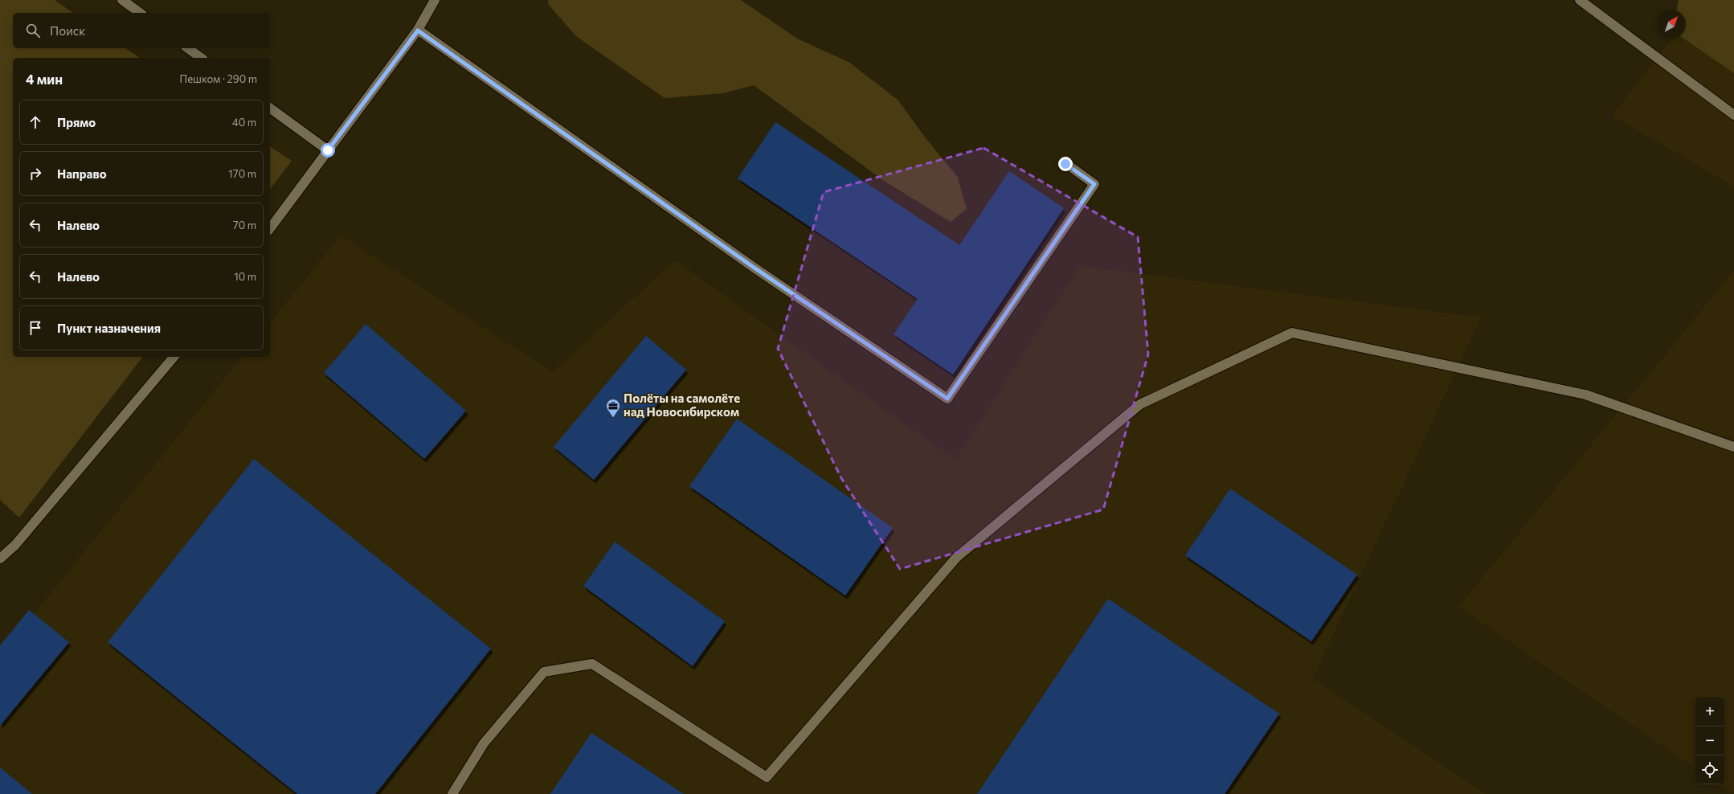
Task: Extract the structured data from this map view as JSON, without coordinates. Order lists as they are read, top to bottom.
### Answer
{
  "places": {
    "office": ["Полёты на самолёте над Новосибирском"]
  },
  "north": "top right",
  "page": {
    "search": "Поиск",
    "heading": ["4 мин", "Пешком · 290 m"],
    "list": [
      ["Прямо", "40 m"],
      ["Направо", "170 m"],
      ["Налево", "70 m"],
      ["Налево", "10 m"],
      "Пункт назначения"
    ],
    "map_buttons": ["+", "−"]
  }
}
